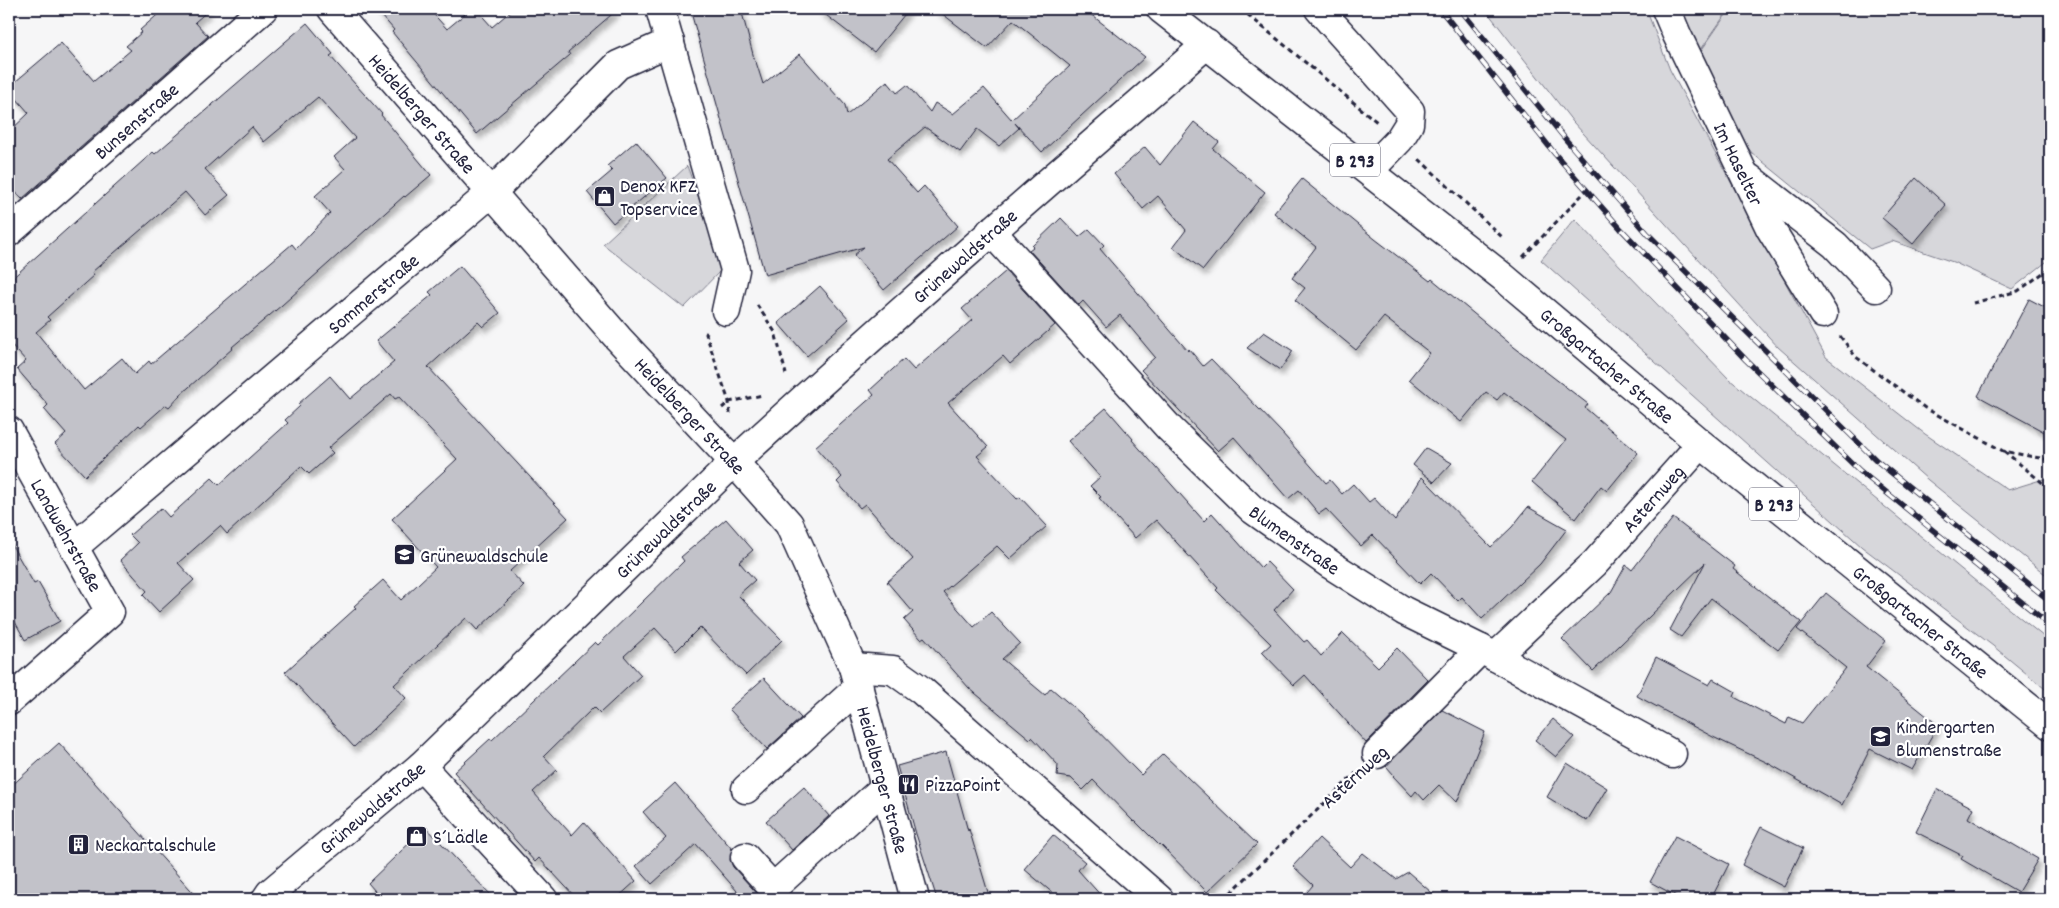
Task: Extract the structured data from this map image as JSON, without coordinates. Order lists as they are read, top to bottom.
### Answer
{
  "streets": {
    "street": [
      "Heidelberger Straße",
      "Bunsenstraße",
      "B 293",
      "Im Haselter",
      "Grünewaldstraße",
      "Sommerstraße",
      "Großgartacher Straße",
      "Asternweg",
      "Landwehrstraße",
      "Blumenstraße"
    ]
  },
  "crossings": [
    ["Heidelberger Straße", "Grünewaldstraße"],
    ["Heidelberger Straße", "Sommerstraße"],
    ["Grünewaldstraße", "Großgartacher Straße"],
    ["Grünewaldstraße", "Blumenstraße"],
    ["Sommerstraße", "Landwehrstraße"],
    ["Großgartacher Straße", "Asternweg"],
    ["Asternweg", "Blumenstraße"]
  ],
  "places": {
    "shop": ["Denox KFZ Topservice", "S´Lädle"],
    "school or university": ["Grünewaldschule", "Kindergarten Blumenstraße"],
    "restaurant": ["PizzaPoint"],
    "building": ["Neckartalschule"]
  }
}
